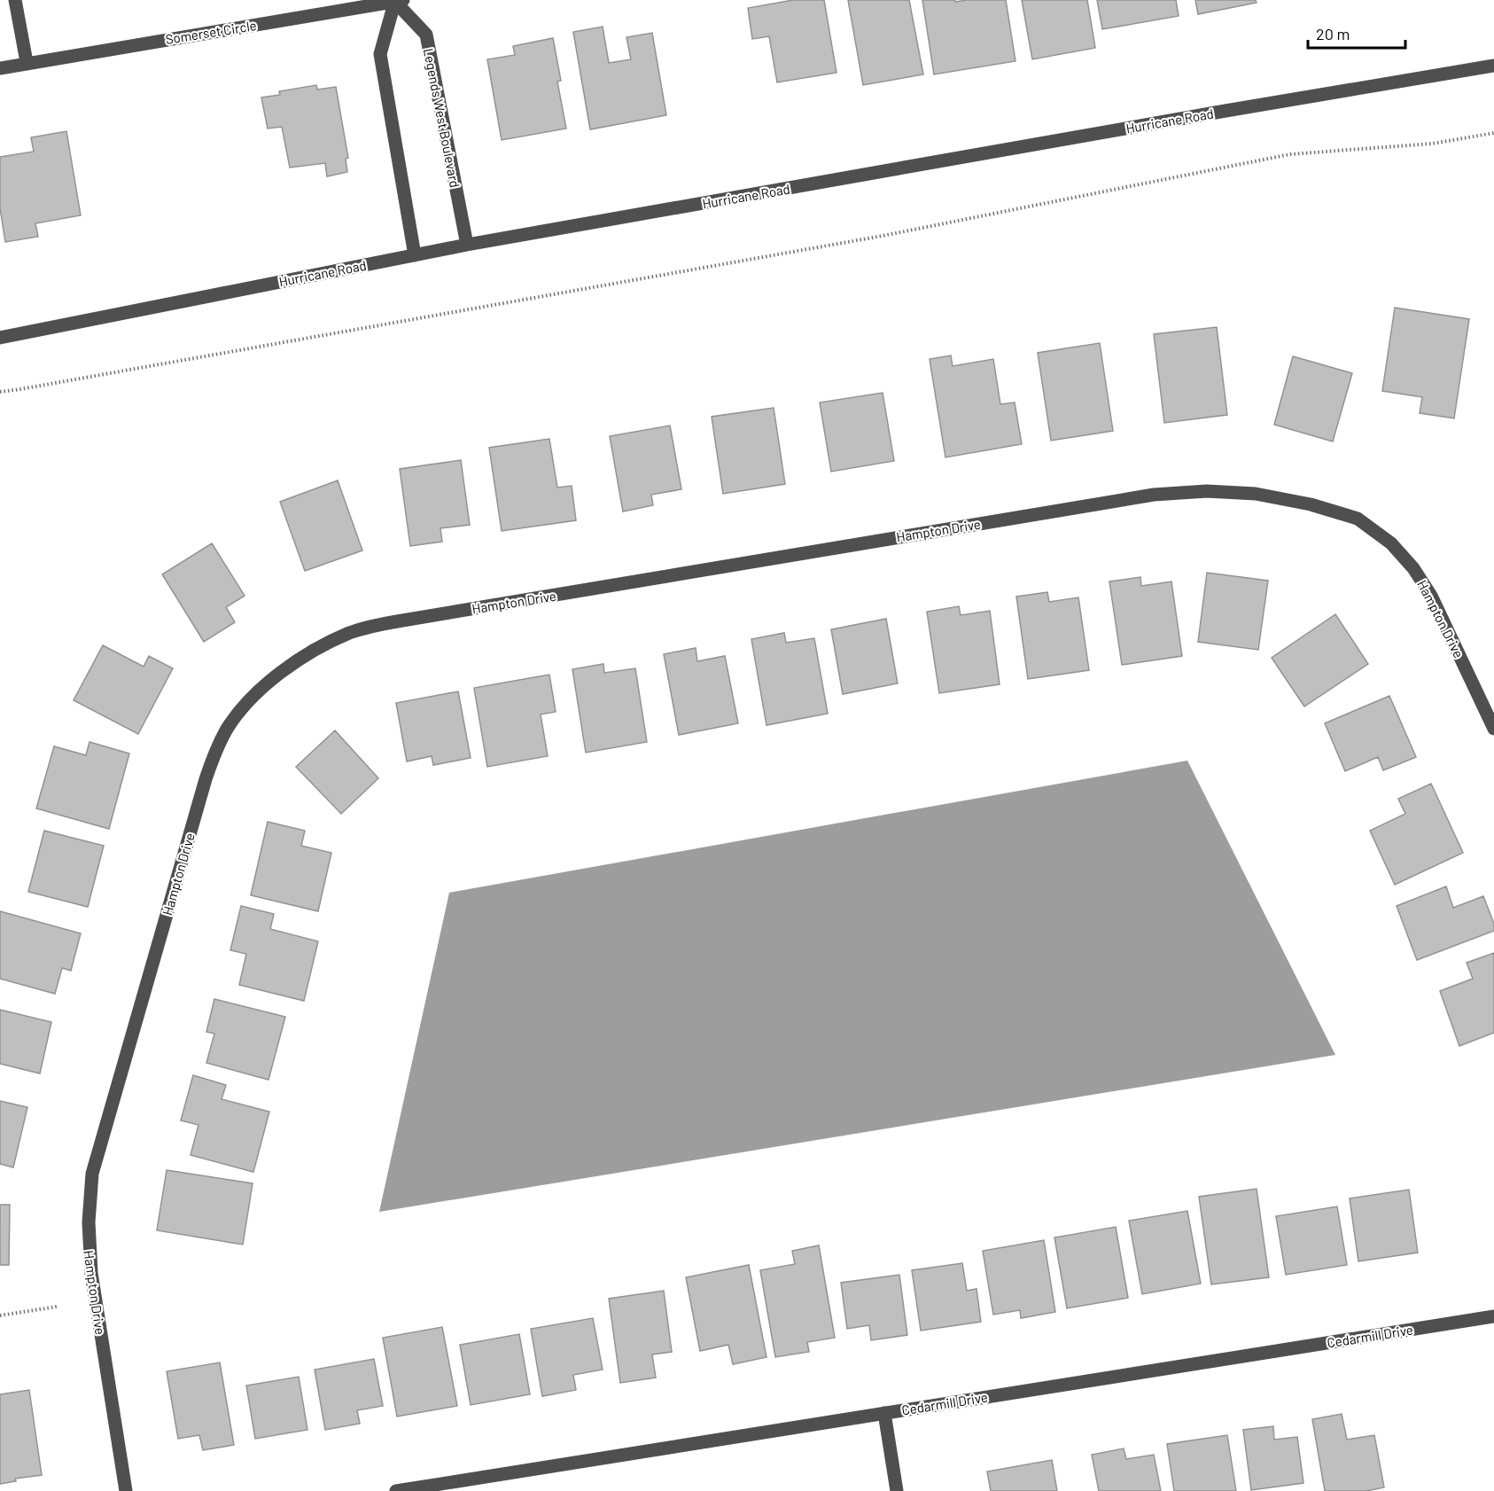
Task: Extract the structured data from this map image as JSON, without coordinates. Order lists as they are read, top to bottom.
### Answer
{
  "streets": {
    "street": [
      "Somerset Circle",
      "Legends West Boulevard",
      "Hurricane Road",
      "Hampton Drive",
      "Cedarmill Drive"
    ]
  },
  "crossings": [
    ["Somerset Circle", "Legends West Boulevard"],
    ["Legends West Boulevard", "Hurricane Road"]
  ],
  "scale_bar": "20 m"
}
